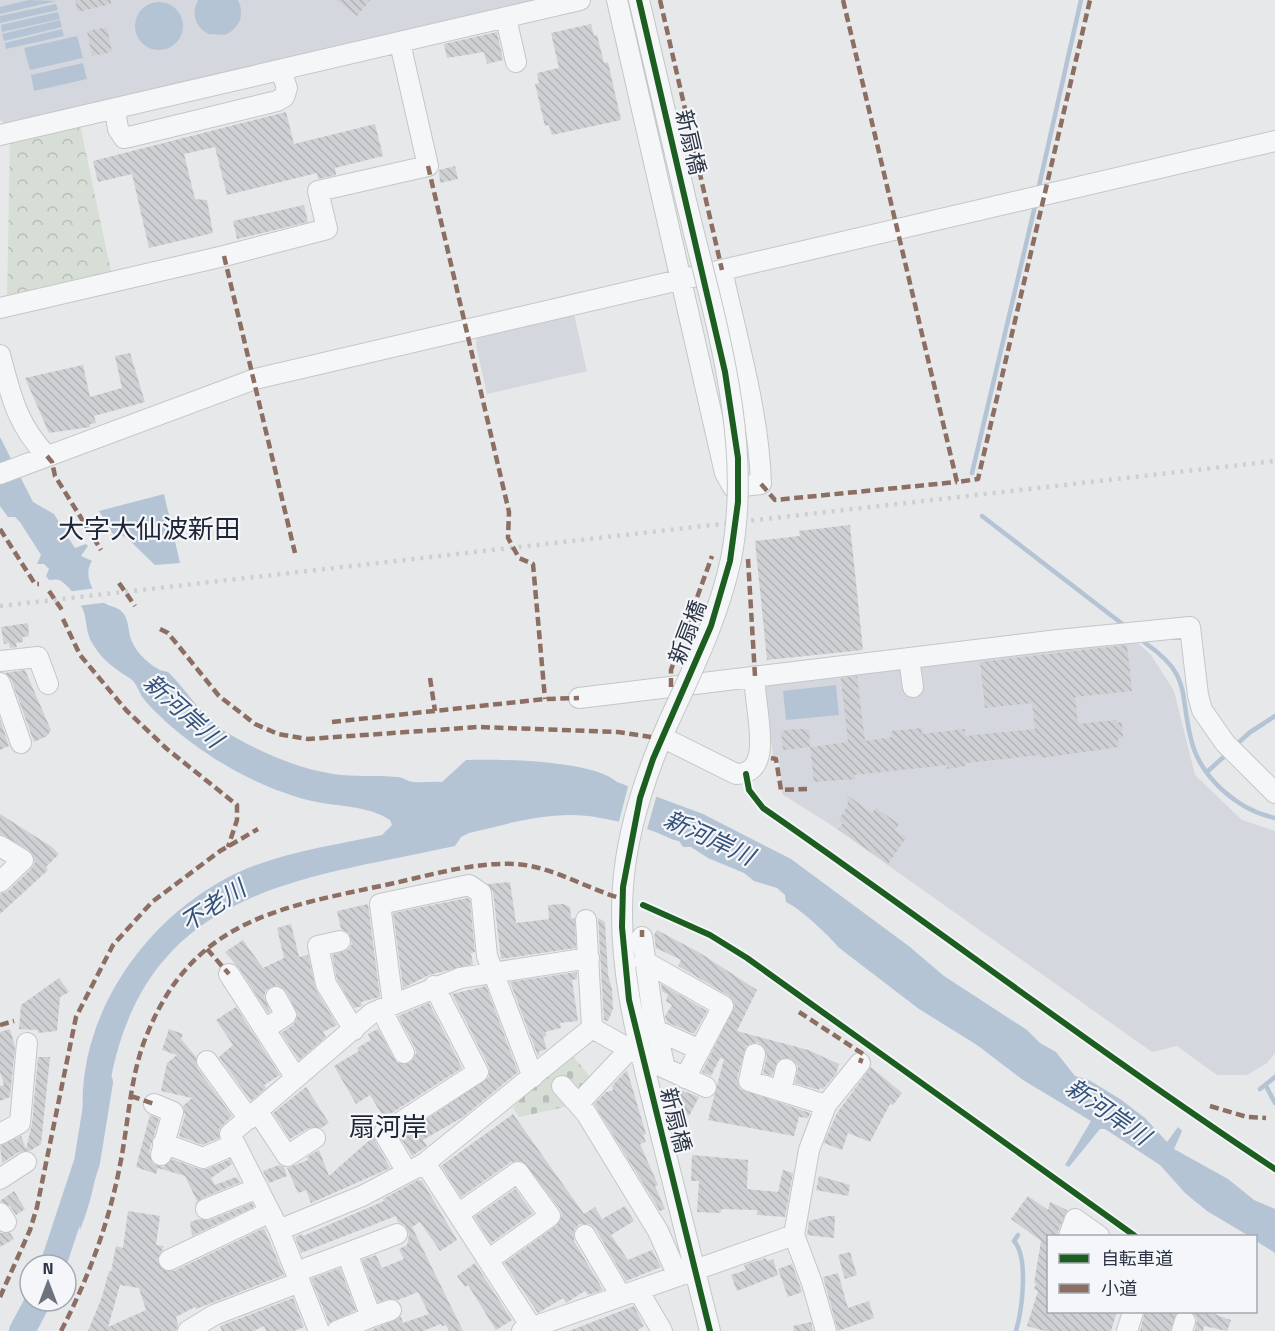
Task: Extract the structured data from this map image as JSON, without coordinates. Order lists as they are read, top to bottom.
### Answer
{
  "streets": {
    "street": ["新扇橋"]
  },
  "districts": ["大字大仙波新田", "扇河岸"],
  "water": ["新河岸川", "不老川"],
  "legend": ["自転車道", "小道"],
  "north": "top"
}
